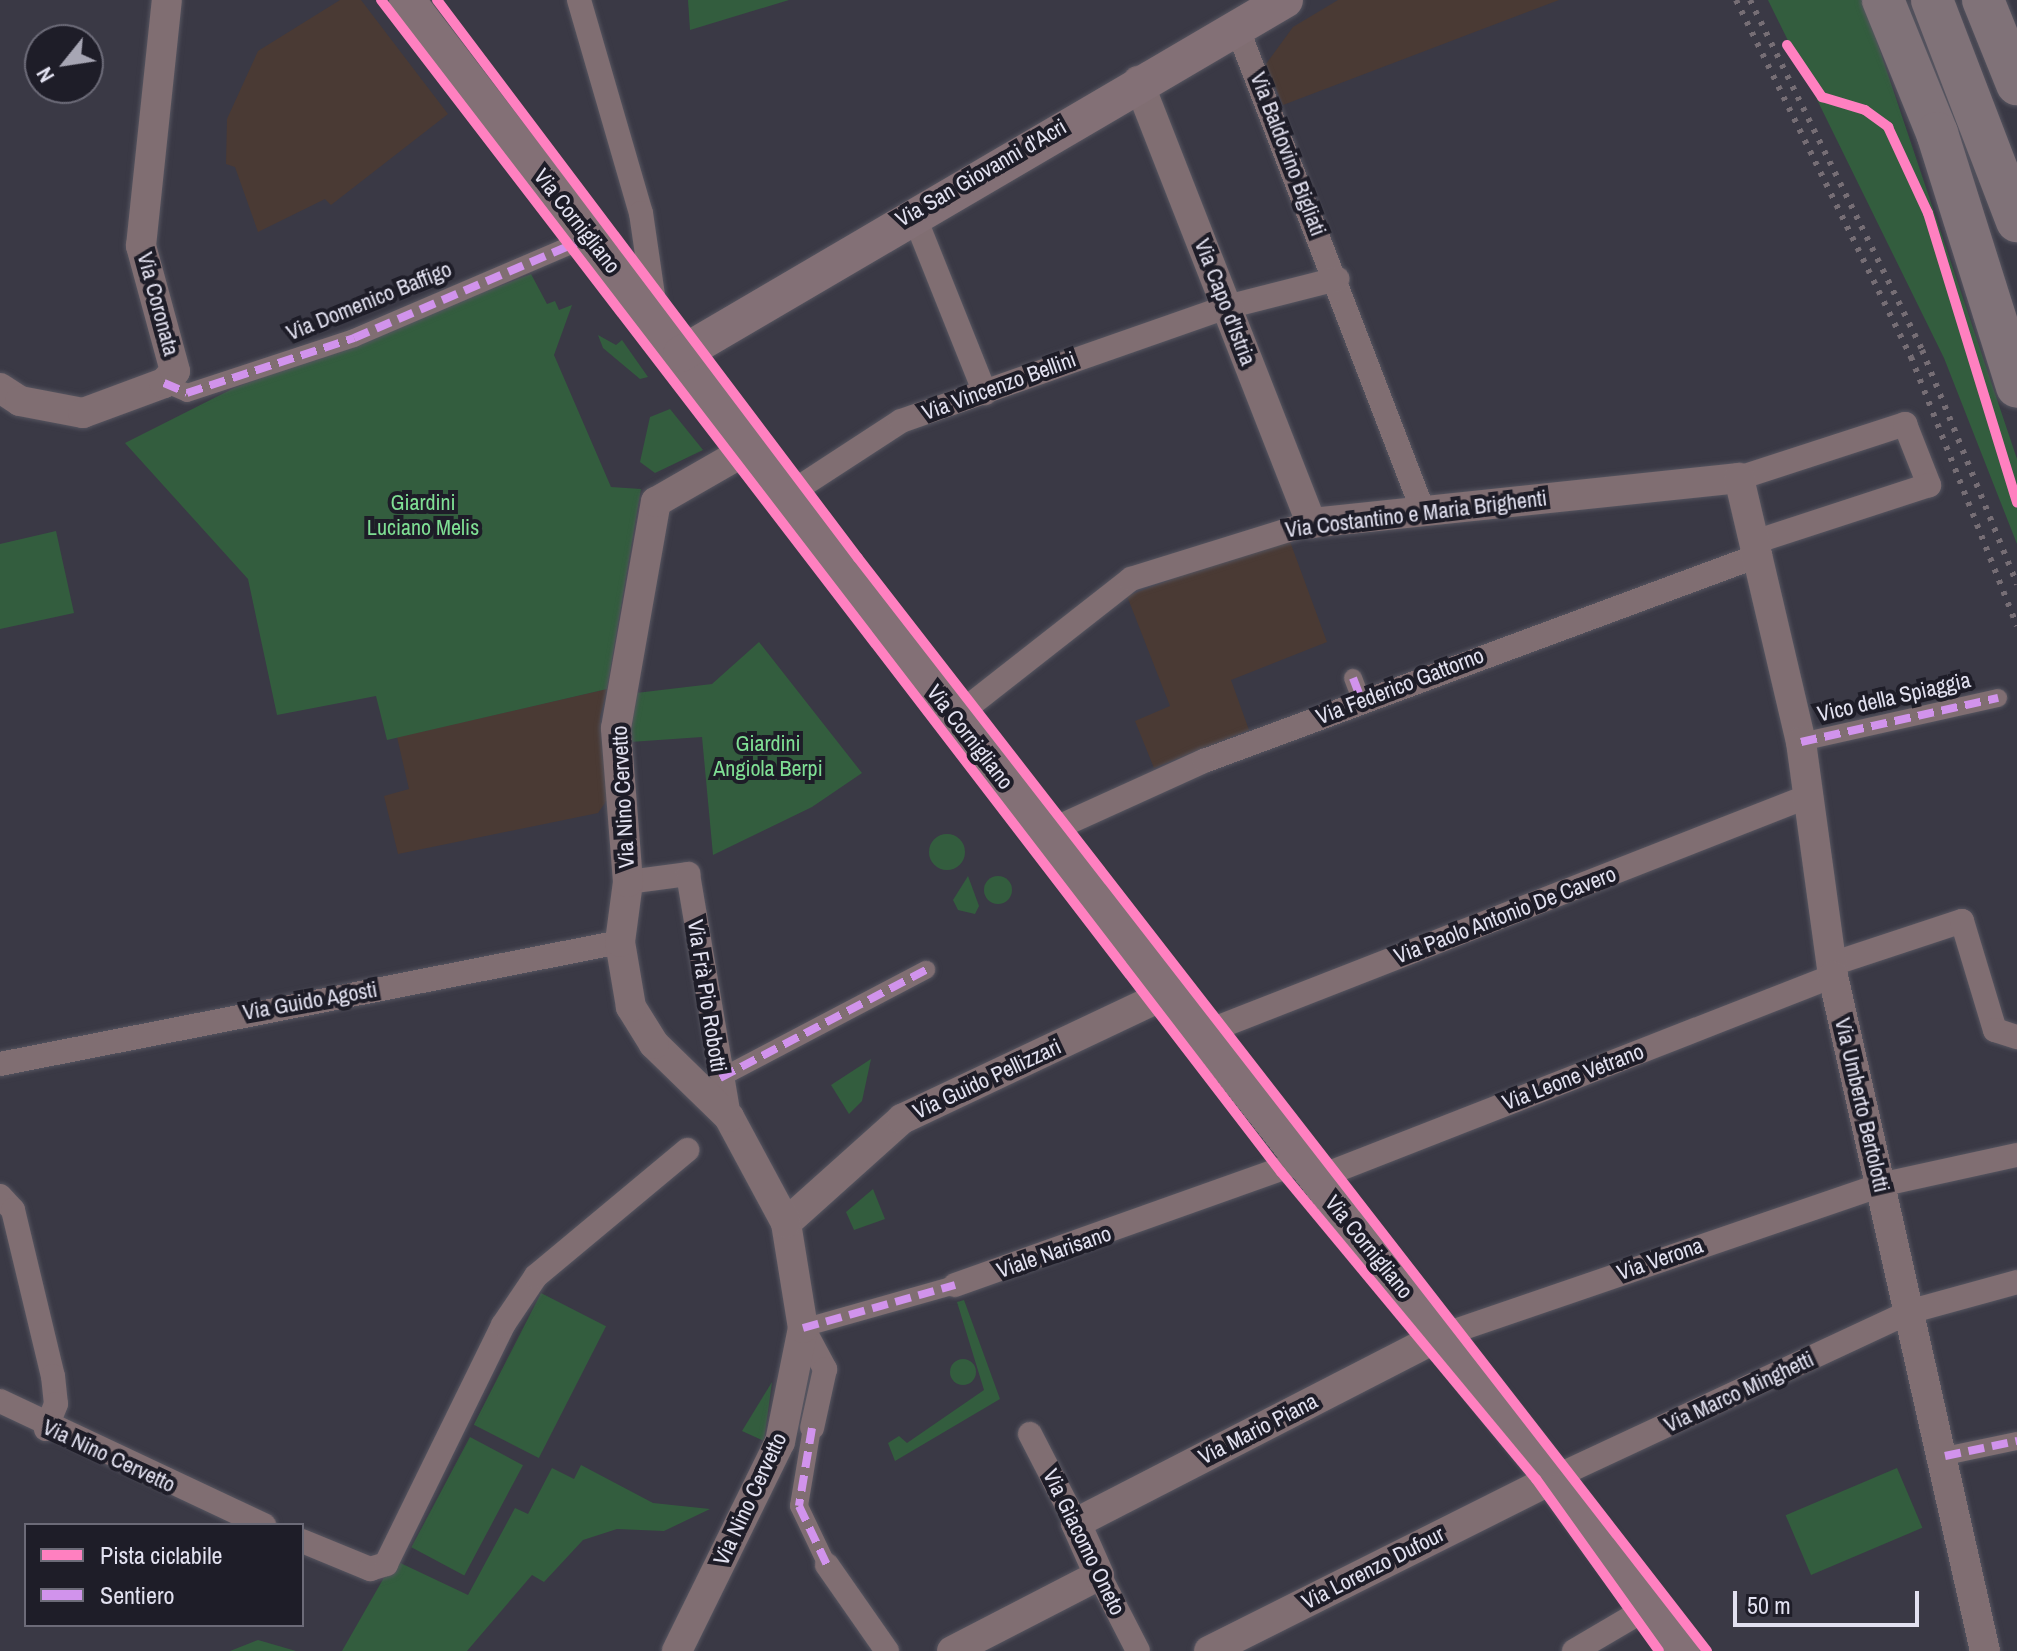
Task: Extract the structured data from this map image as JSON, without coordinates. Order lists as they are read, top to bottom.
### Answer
{
  "streets": {
    "main road": ["Via San Giovanni d'Acri", "Via Cornigliano"],
    "street": [
      "Via Baldovino Bigliati",
      "Via Domenico Baffigo",
      "Via Capo d'Istria",
      "Via Coronata",
      "Via Vincenzo Bellini",
      "Via Costantino e Maria Brighenti",
      "Via Federico Gattorno",
      "Vico della Spiaggia",
      "Via Nino Cervetto",
      "Via Paolo Antonio De Cavero",
      "Via Frà Pio Robotti",
      "Via Guido Agosti",
      "Via Leone Vetrano",
      "Via Guido Pellizzari",
      "Via Umberto Bertolotti",
      "Viale Narisano",
      "Via Verona",
      "Via Marco Minghetti",
      "Via Mario Piana",
      "Via Giacomo Oneto",
      "Via Lorenzo Dufour"
    ]
  },
  "crossings": [
    ["Via Baldovino Bigliati", "Via San Giovanni d'Acri"],
    ["Via Baldovino Bigliati", "Via Costantino e Maria Brighenti"],
    ["Via San Giovanni d'Acri", "Via Cornigliano"],
    ["Via San Giovanni d'Acri", "Via Capo d'Istria"],
    ["Via Cornigliano", "Via Domenico Baffigo"],
    ["Via Cornigliano", "Via Vincenzo Bellini"],
    ["Via Cornigliano", "Via Costantino e Maria Brighenti"],
    ["Via Cornigliano", "Via Federico Gattorno"],
    ["Via Cornigliano", "Via Nino Cervetto"],
    ["Via Cornigliano", "Via Paolo Antonio De Cavero"],
    ["Via Cornigliano", "Via Leone Vetrano"],
    ["Via Cornigliano", "Via Guido Pellizzari"],
    ["Via Cornigliano", "Viale Narisano"],
    ["Via Cornigliano", "Via Verona"],
    ["Via Cornigliano", "Via Marco Minghetti"],
    ["Via Cornigliano", "Via Mario Piana"],
    ["Via Cornigliano", "Via Lorenzo Dufour"],
    ["Via Domenico Baffigo", "Via Coronata"],
    ["Via Capo d'Istria", "Via Vincenzo Bellini"],
    ["Via Capo d'Istria", "Via Costantino e Maria Brighenti"],
    ["Via Costantino e Maria Brighenti", "Via Federico Gattorno"],
    ["Via Costantino e Maria Brighenti", "Via Umberto Bertolotti"],
    ["Via Federico Gattorno", "Via Umberto Bertolotti"],
    ["Vico della Spiaggia", "Via Umberto Bertolotti"],
    ["Via Nino Cervetto", "Via Frà Pio Robotti"],
    ["Via Nino Cervetto", "Via Guido Agosti"],
    ["Via Nino Cervetto", "Via Guido Pellizzari"],
    ["Via Nino Cervetto", "Viale Narisano"],
    ["Via Paolo Antonio De Cavero", "Via Umberto Bertolotti"],
    ["Via Leone Vetrano", "Via Umberto Bertolotti"],
    ["Via Leone Vetrano", "Viale Narisano"],
    ["Via Umberto Bertolotti", "Via Verona"],
    ["Via Umberto Bertolotti", "Via Marco Minghetti"],
    ["Via Verona", "Via Mario Piana"],
    ["Via Marco Minghetti", "Via Lorenzo Dufour"],
    ["Via Mario Piana", "Via Giacomo Oneto"]
  ],
  "parks": ["Giardini Luciano Melis", "Giardini Angiola Berpi"],
  "legend": ["Pista ciclabile", "Sentiero"],
  "scale_bar": "50 m",
  "north": "bottom left"
}
